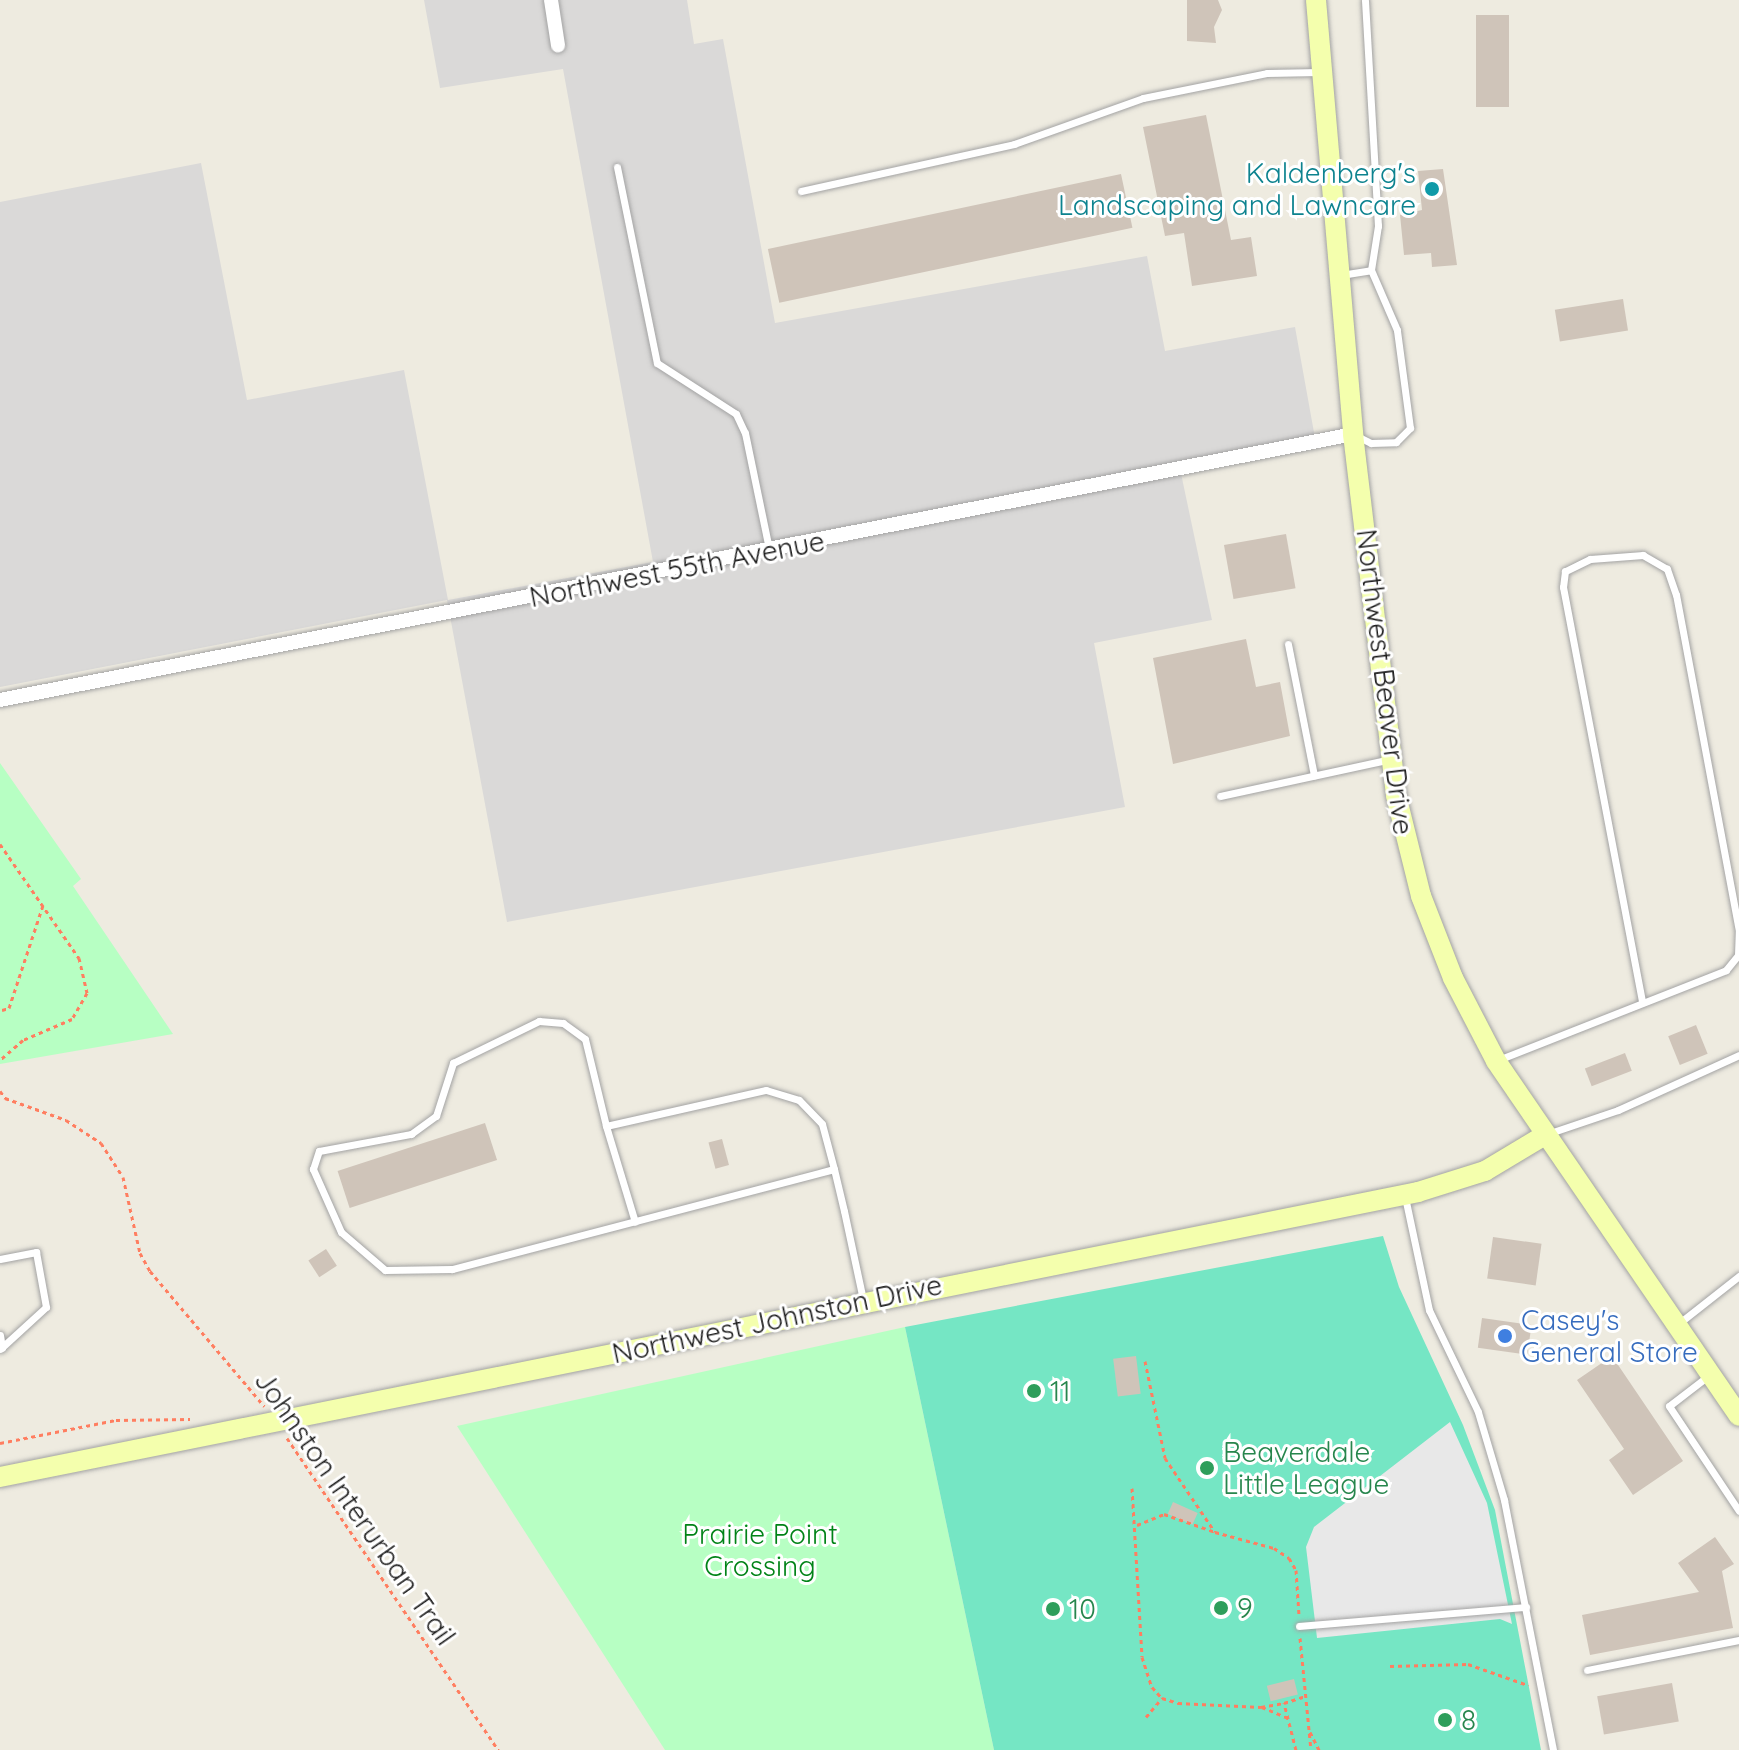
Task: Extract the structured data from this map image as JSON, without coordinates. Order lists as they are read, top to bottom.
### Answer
{
  "streets": {
    "street": ["Northwest 55th Avenue", "Northwest Beaver Drive", "Northwest Johnston Drive"],
    "path": ["Johnston Interurban Trail"]
  },
  "crossings": [
    ["Northwest 55th Avenue", "Northwest Beaver Drive"],
    ["Northwest Beaver Drive", "Northwest Johnston Drive"],
    ["Northwest Johnston Drive", "Johnston Interurban Trail"]
  ],
  "parks": ["Prairie Point Crossing"],
  "places": [
    "Kaldenberg's Landscaping and Lawncare",
    "Casey's General Store",
    "11",
    "Beaverdale Little League",
    "9",
    "10",
    "8"
  ]
}
